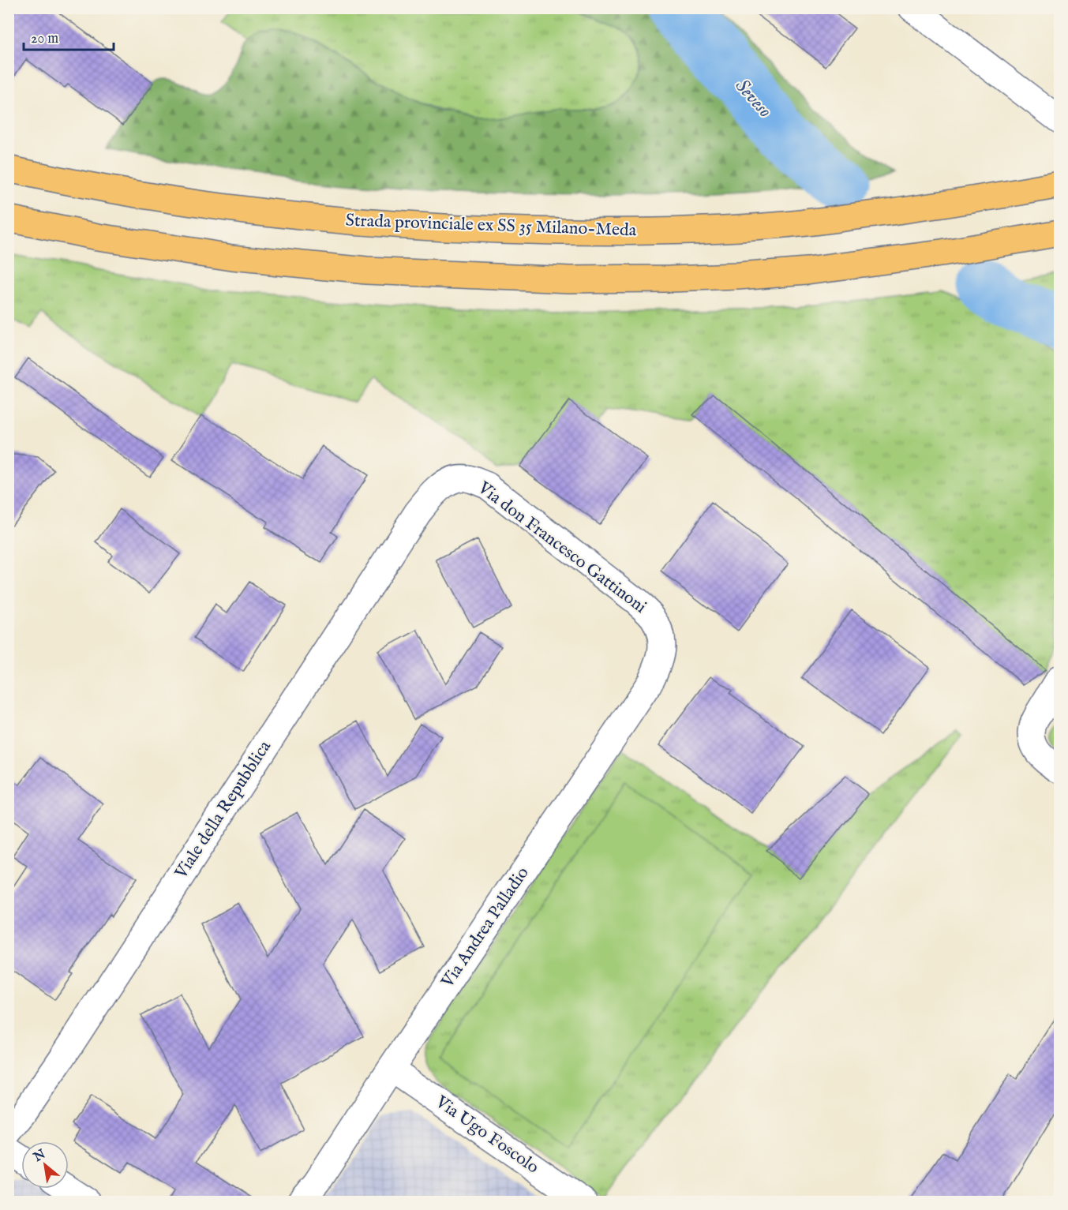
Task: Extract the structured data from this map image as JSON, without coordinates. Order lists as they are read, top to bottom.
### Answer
{
  "streets": {
    "highway": ["Strada provinciale ex SS 35 Milano-Meda"],
    "street": [
      "Via don Francesco Gattinoni",
      "Viale della Repubblica",
      "Via Andrea Palladio",
      "Via Ugo Foscolo"
    ]
  },
  "crossings": [
    ["Via don Francesco Gattinoni", "Viale della Repubblica"],
    ["Via don Francesco Gattinoni", "Via Andrea Palladio"],
    ["Via Andrea Palladio", "Via Ugo Foscolo"]
  ],
  "water": ["Seveso"],
  "scale_bar": "20 m",
  "north": "top left"
}
